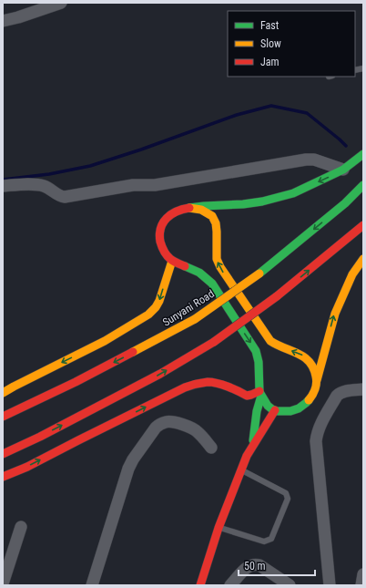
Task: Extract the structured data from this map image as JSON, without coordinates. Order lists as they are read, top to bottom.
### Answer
{
  "streets": {
    "main road": ["Sunyani Road"]
  },
  "legend": ["Fast", "Slow", "Jam"],
  "scale_bar": "50 m"
}
